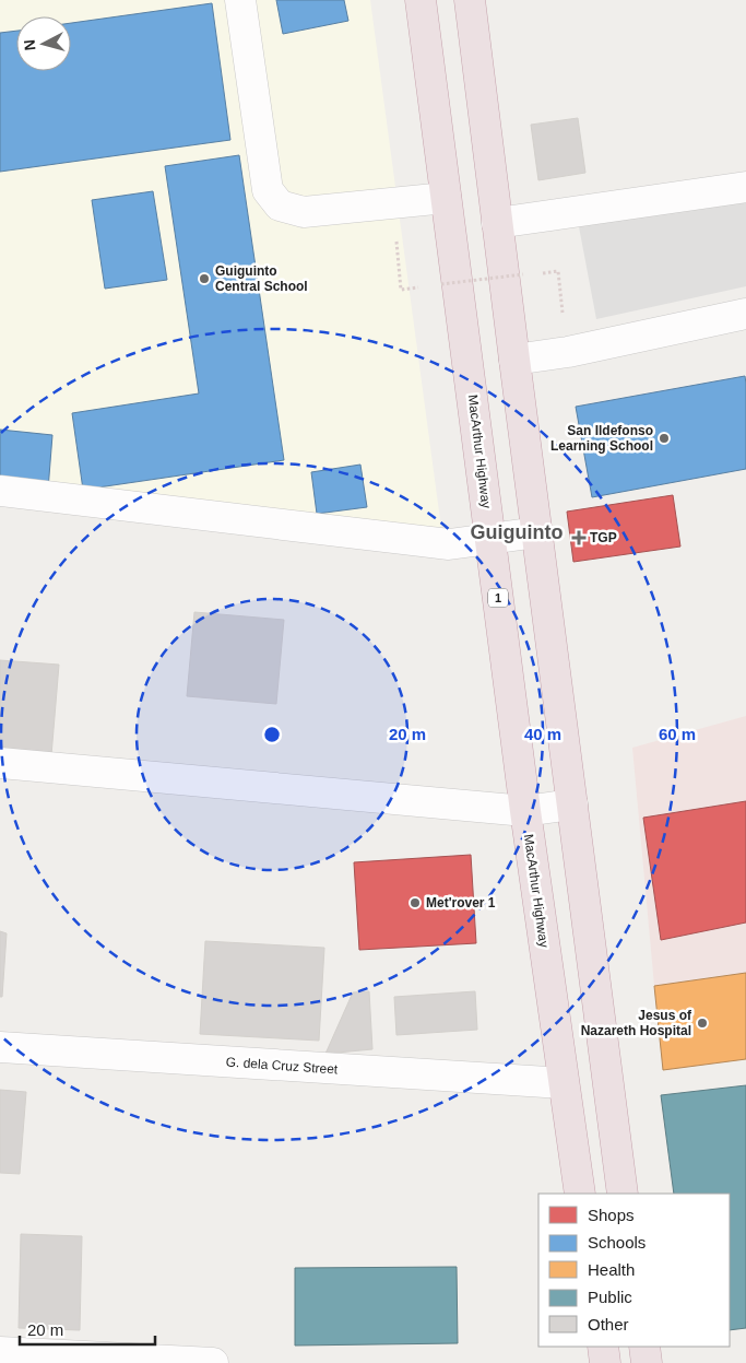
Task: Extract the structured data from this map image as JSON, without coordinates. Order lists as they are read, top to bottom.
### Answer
{
  "streets": {
    "highway": ["MacArthur Highway", "1"],
    "street": ["G. dela Cruz Street"]
  },
  "crossings": [
    ["MacArthur Highway", "G. dela Cruz Street"]
  ],
  "districts": ["Guiguinto"],
  "places": {
    "other": [
      "Guiguinto Central School",
      "San Ildefonso Learning School",
      "Met'rover 1",
      "Jesus of Nazareth Hospital"
    ],
    "health": ["TGP"]
  },
  "legend": [
    "Shops",
    "Schools",
    "Health",
    "Public",
    "Other"
  ],
  "scale_bar": "20 m",
  "north": "left",
  "rings": ["20 m", "40 m", "60 m"]
}
